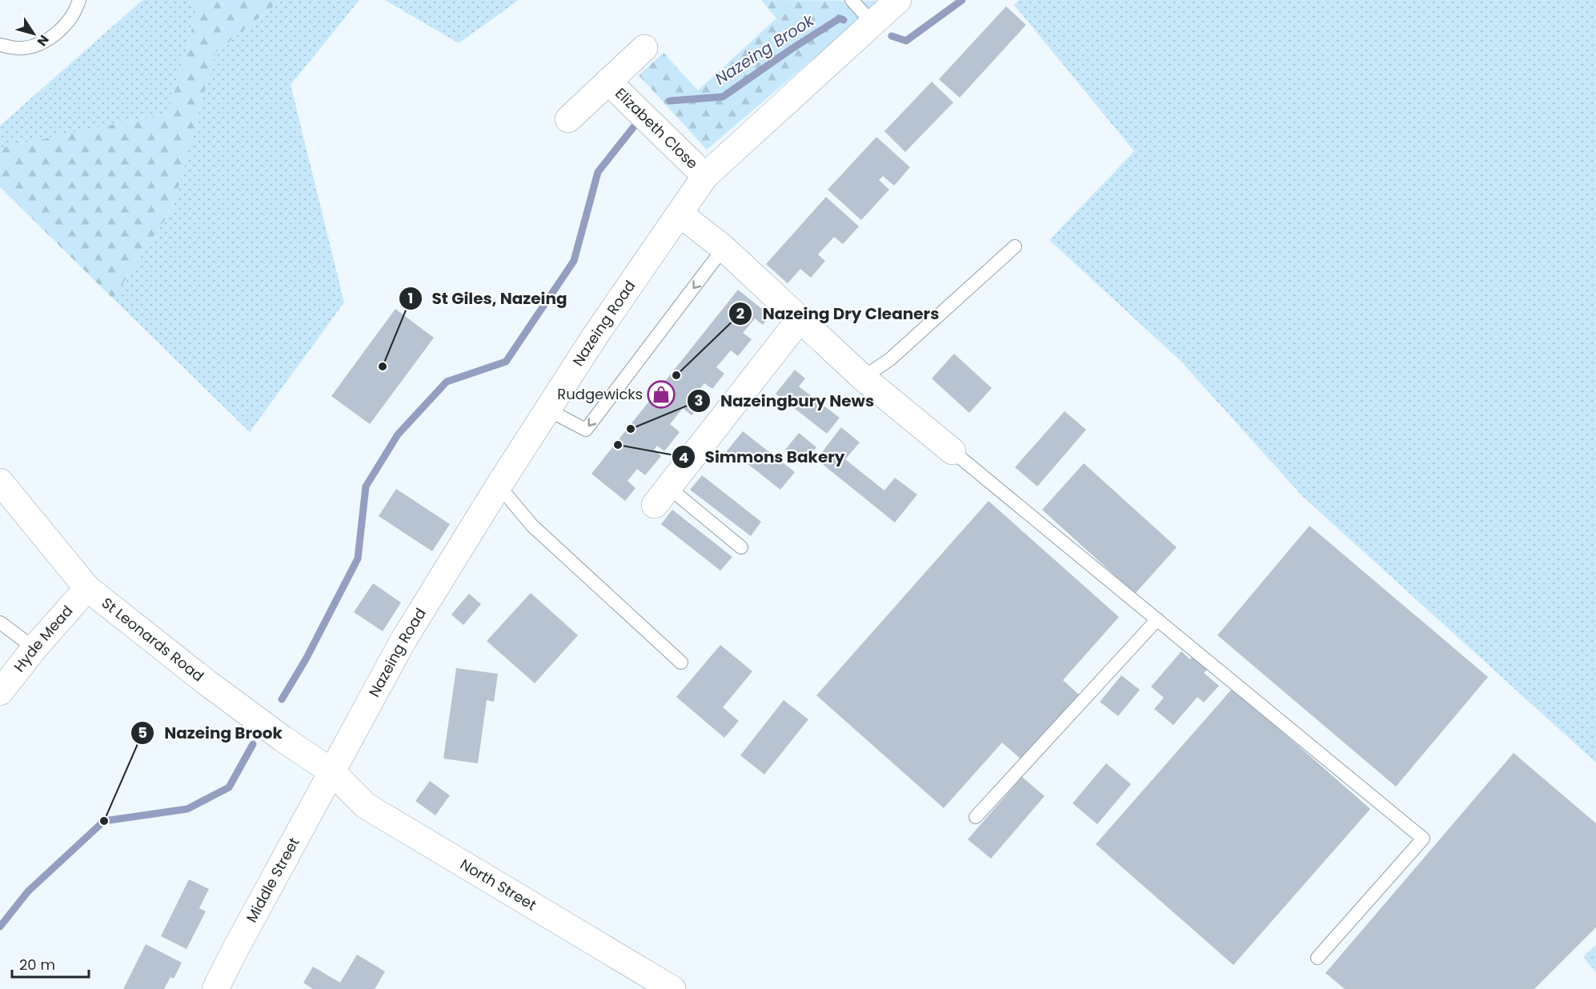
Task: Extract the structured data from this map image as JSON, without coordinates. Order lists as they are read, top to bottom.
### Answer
{
  "streets": {
    "street": [
      "Elizabeth Close",
      "Nazeing Road",
      "Hyde Mead",
      "St Leonards Road",
      "Middle Street",
      "North Street"
    ]
  },
  "crossings": [
    ["Elizabeth Close", "Nazeing Road"],
    ["Nazeing Road", "St Leonards Road"],
    ["Nazeing Road", "Middle Street"],
    ["Nazeing Road", "North Street"],
    ["Hyde Mead", "St Leonards Road"],
    ["St Leonards Road", "Middle Street"],
    ["St Leonards Road", "North Street"],
    ["Middle Street", "North Street"]
  ],
  "water": ["Nazeing Brook"],
  "places": {
    "other": [
      "St Giles, Nazeing",
      "Nazeing Dry Cleaners",
      "Nazeingbury News",
      "Simmons Bakery",
      "Nazeing Brook"
    ],
    "shop": ["Rudgewicks"]
  },
  "scale_bar": "20 m",
  "north": "bottom right"
}
